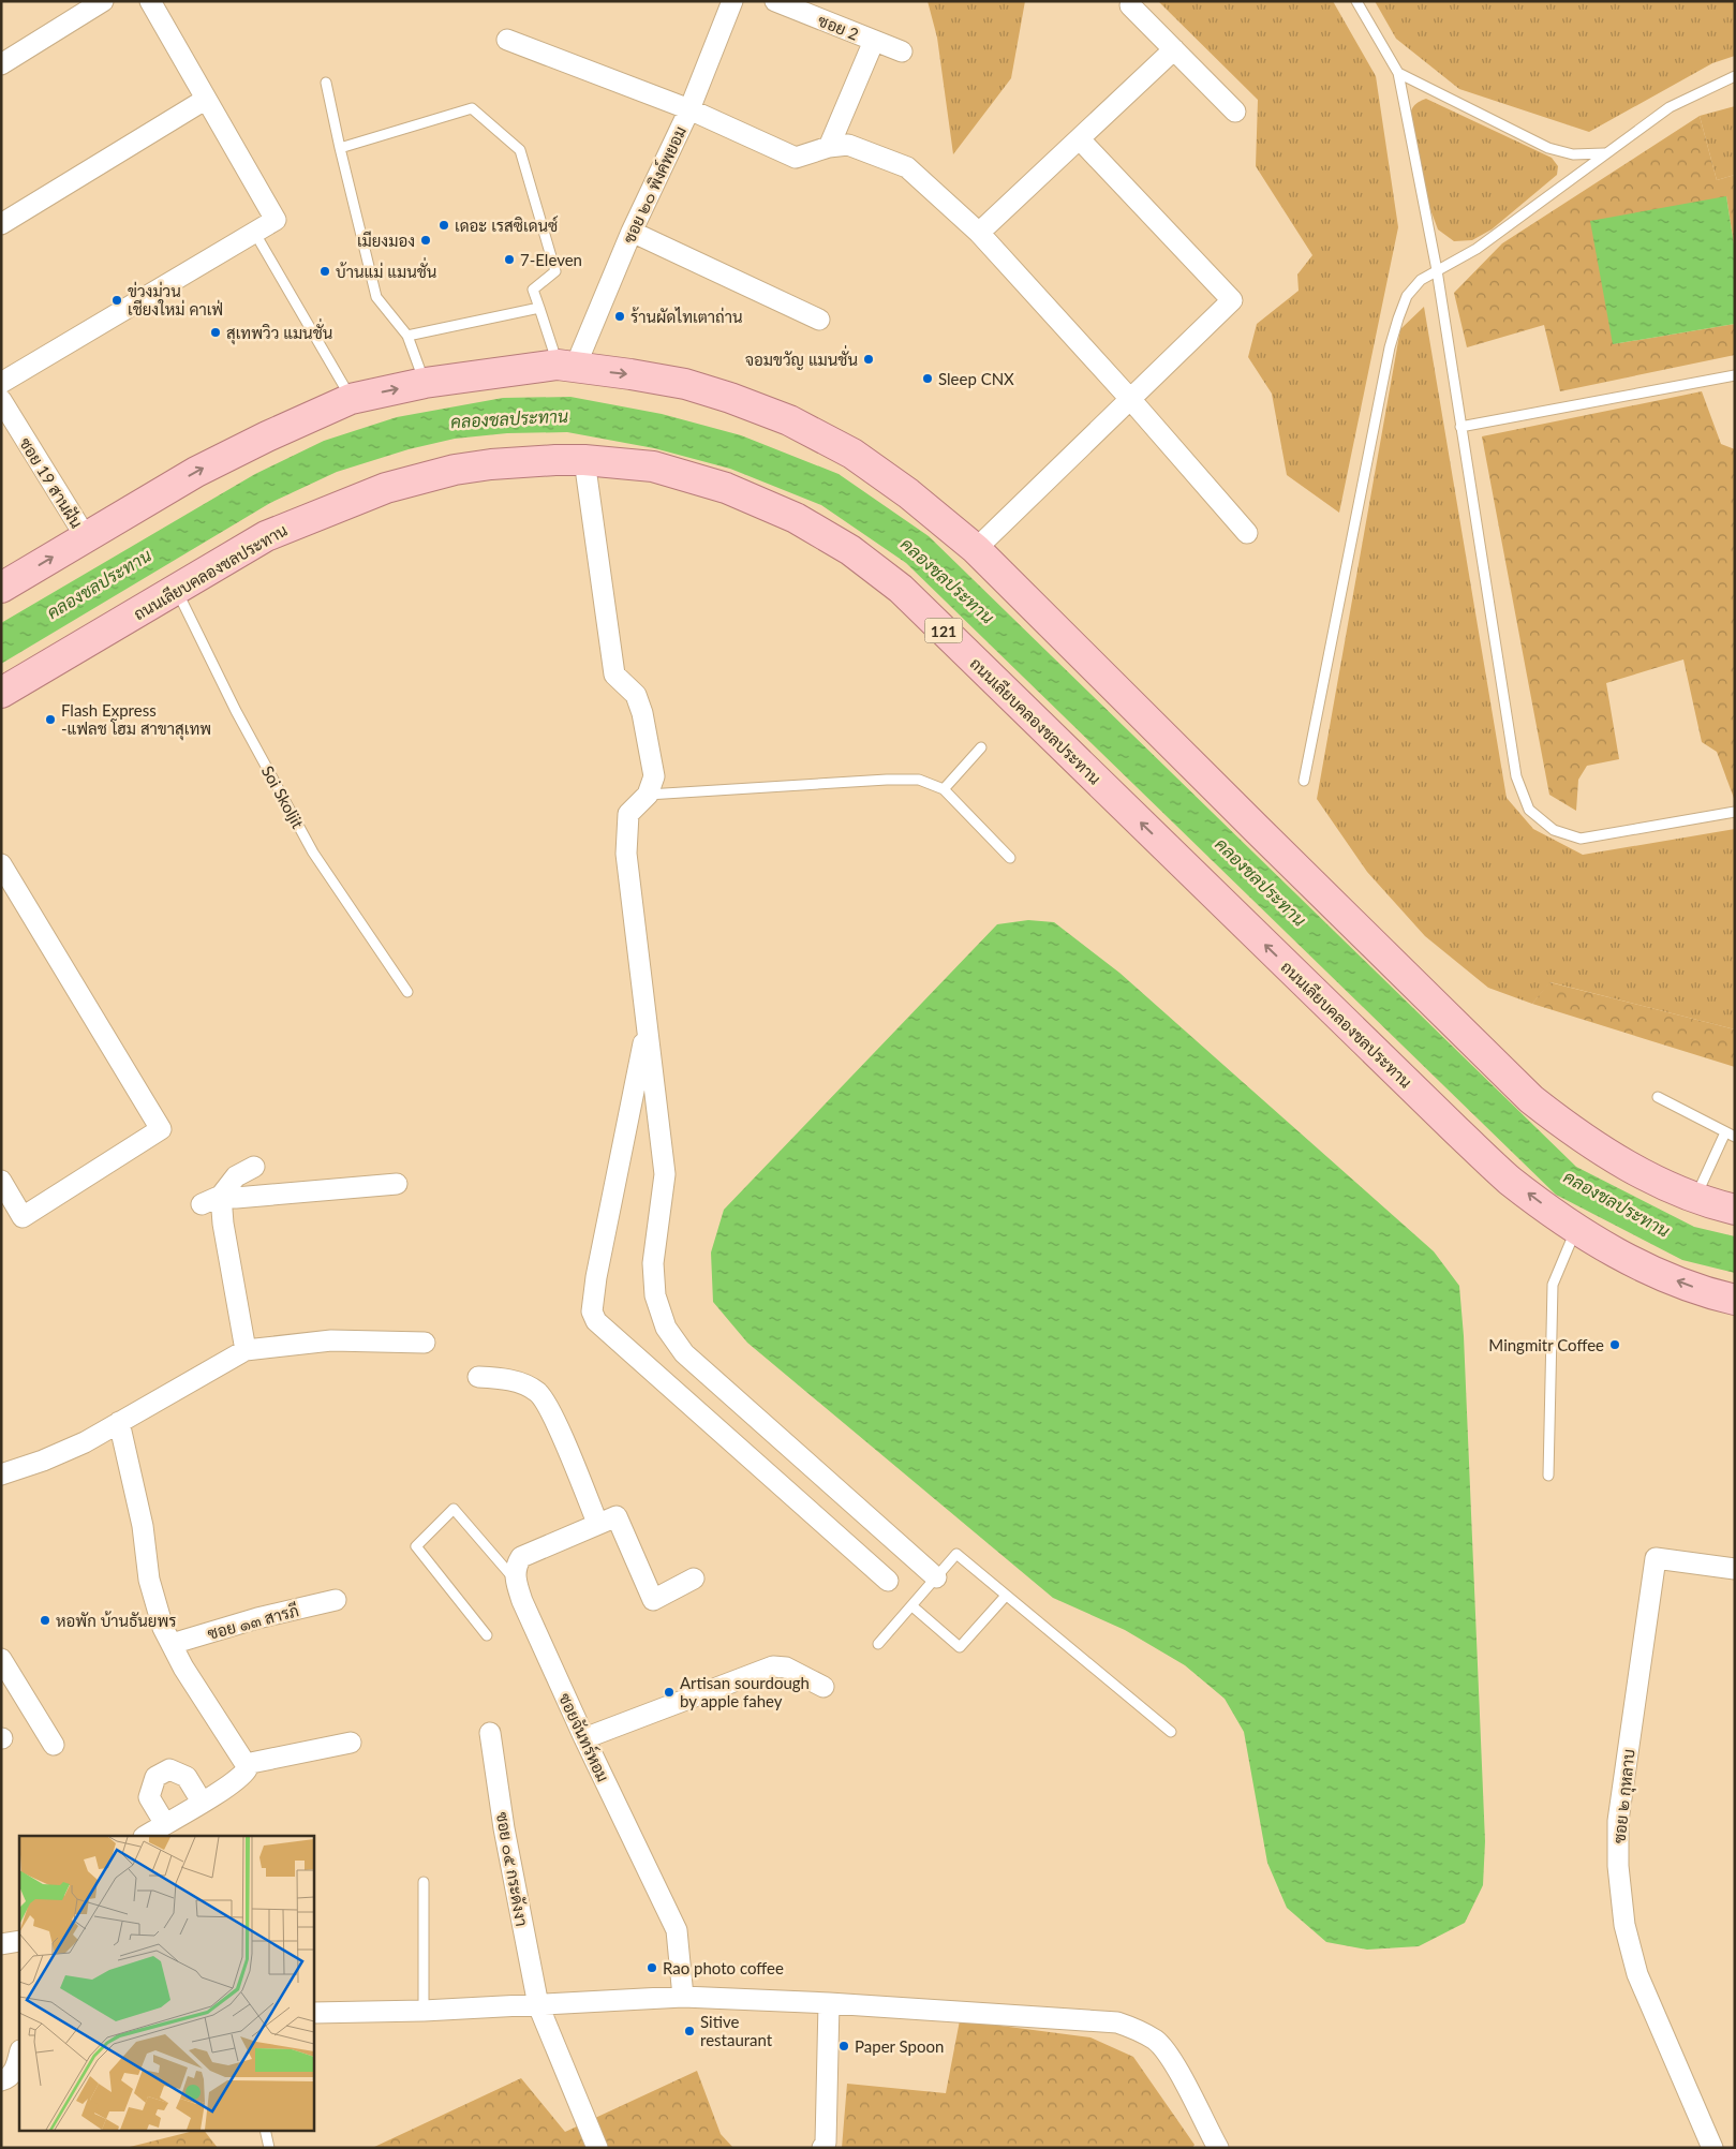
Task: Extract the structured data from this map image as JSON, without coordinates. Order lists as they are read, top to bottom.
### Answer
{
  "streets": {
    "main road": ["ถนนเลียบคลองชลประทาน", "121"],
    "street": [
      "ซอย 2",
      "ซอย ๒๐ พิงค์พยอม",
      "ซอย 19 สานฝัน",
      "ซอย ๑๓ สารภี",
      "ซอยจันทร์หอม",
      "ซอย ๒ กุหลาบ",
      "ซอย ๐๕ กระดังงา"
    ],
    "lane": ["Soi Skoljit"]
  },
  "crossings": [
    ["ถนนเลียบคลองชลประทาน", "Soi Skoljit"]
  ],
  "water": ["คลองชลประทาน"],
  "places": [
    "เดอะ เรสซิเดนซ์",
    "เมียงมอง",
    "7-Eleven",
    "บ้านแม่ แมนชั่น",
    "ข่วงม่วน เชียงใหม่ คาเฟ่",
    "ร้านผัดไทเตาถ่าน",
    "สุเทพวิว แมนชั่น",
    "จอมขวัญ แมนชั่น",
    "Sleep CNX",
    "Flash Express -แฟลช โฮม สาขาสุเทพ",
    "Mingmitr Coffee",
    "หอพัก บ้านธันยพร",
    "Artisan sourdough by apple fahey",
    "Rao photo coffee",
    "Sitive restaurant",
    "Paper Spoon"
  ]
}
